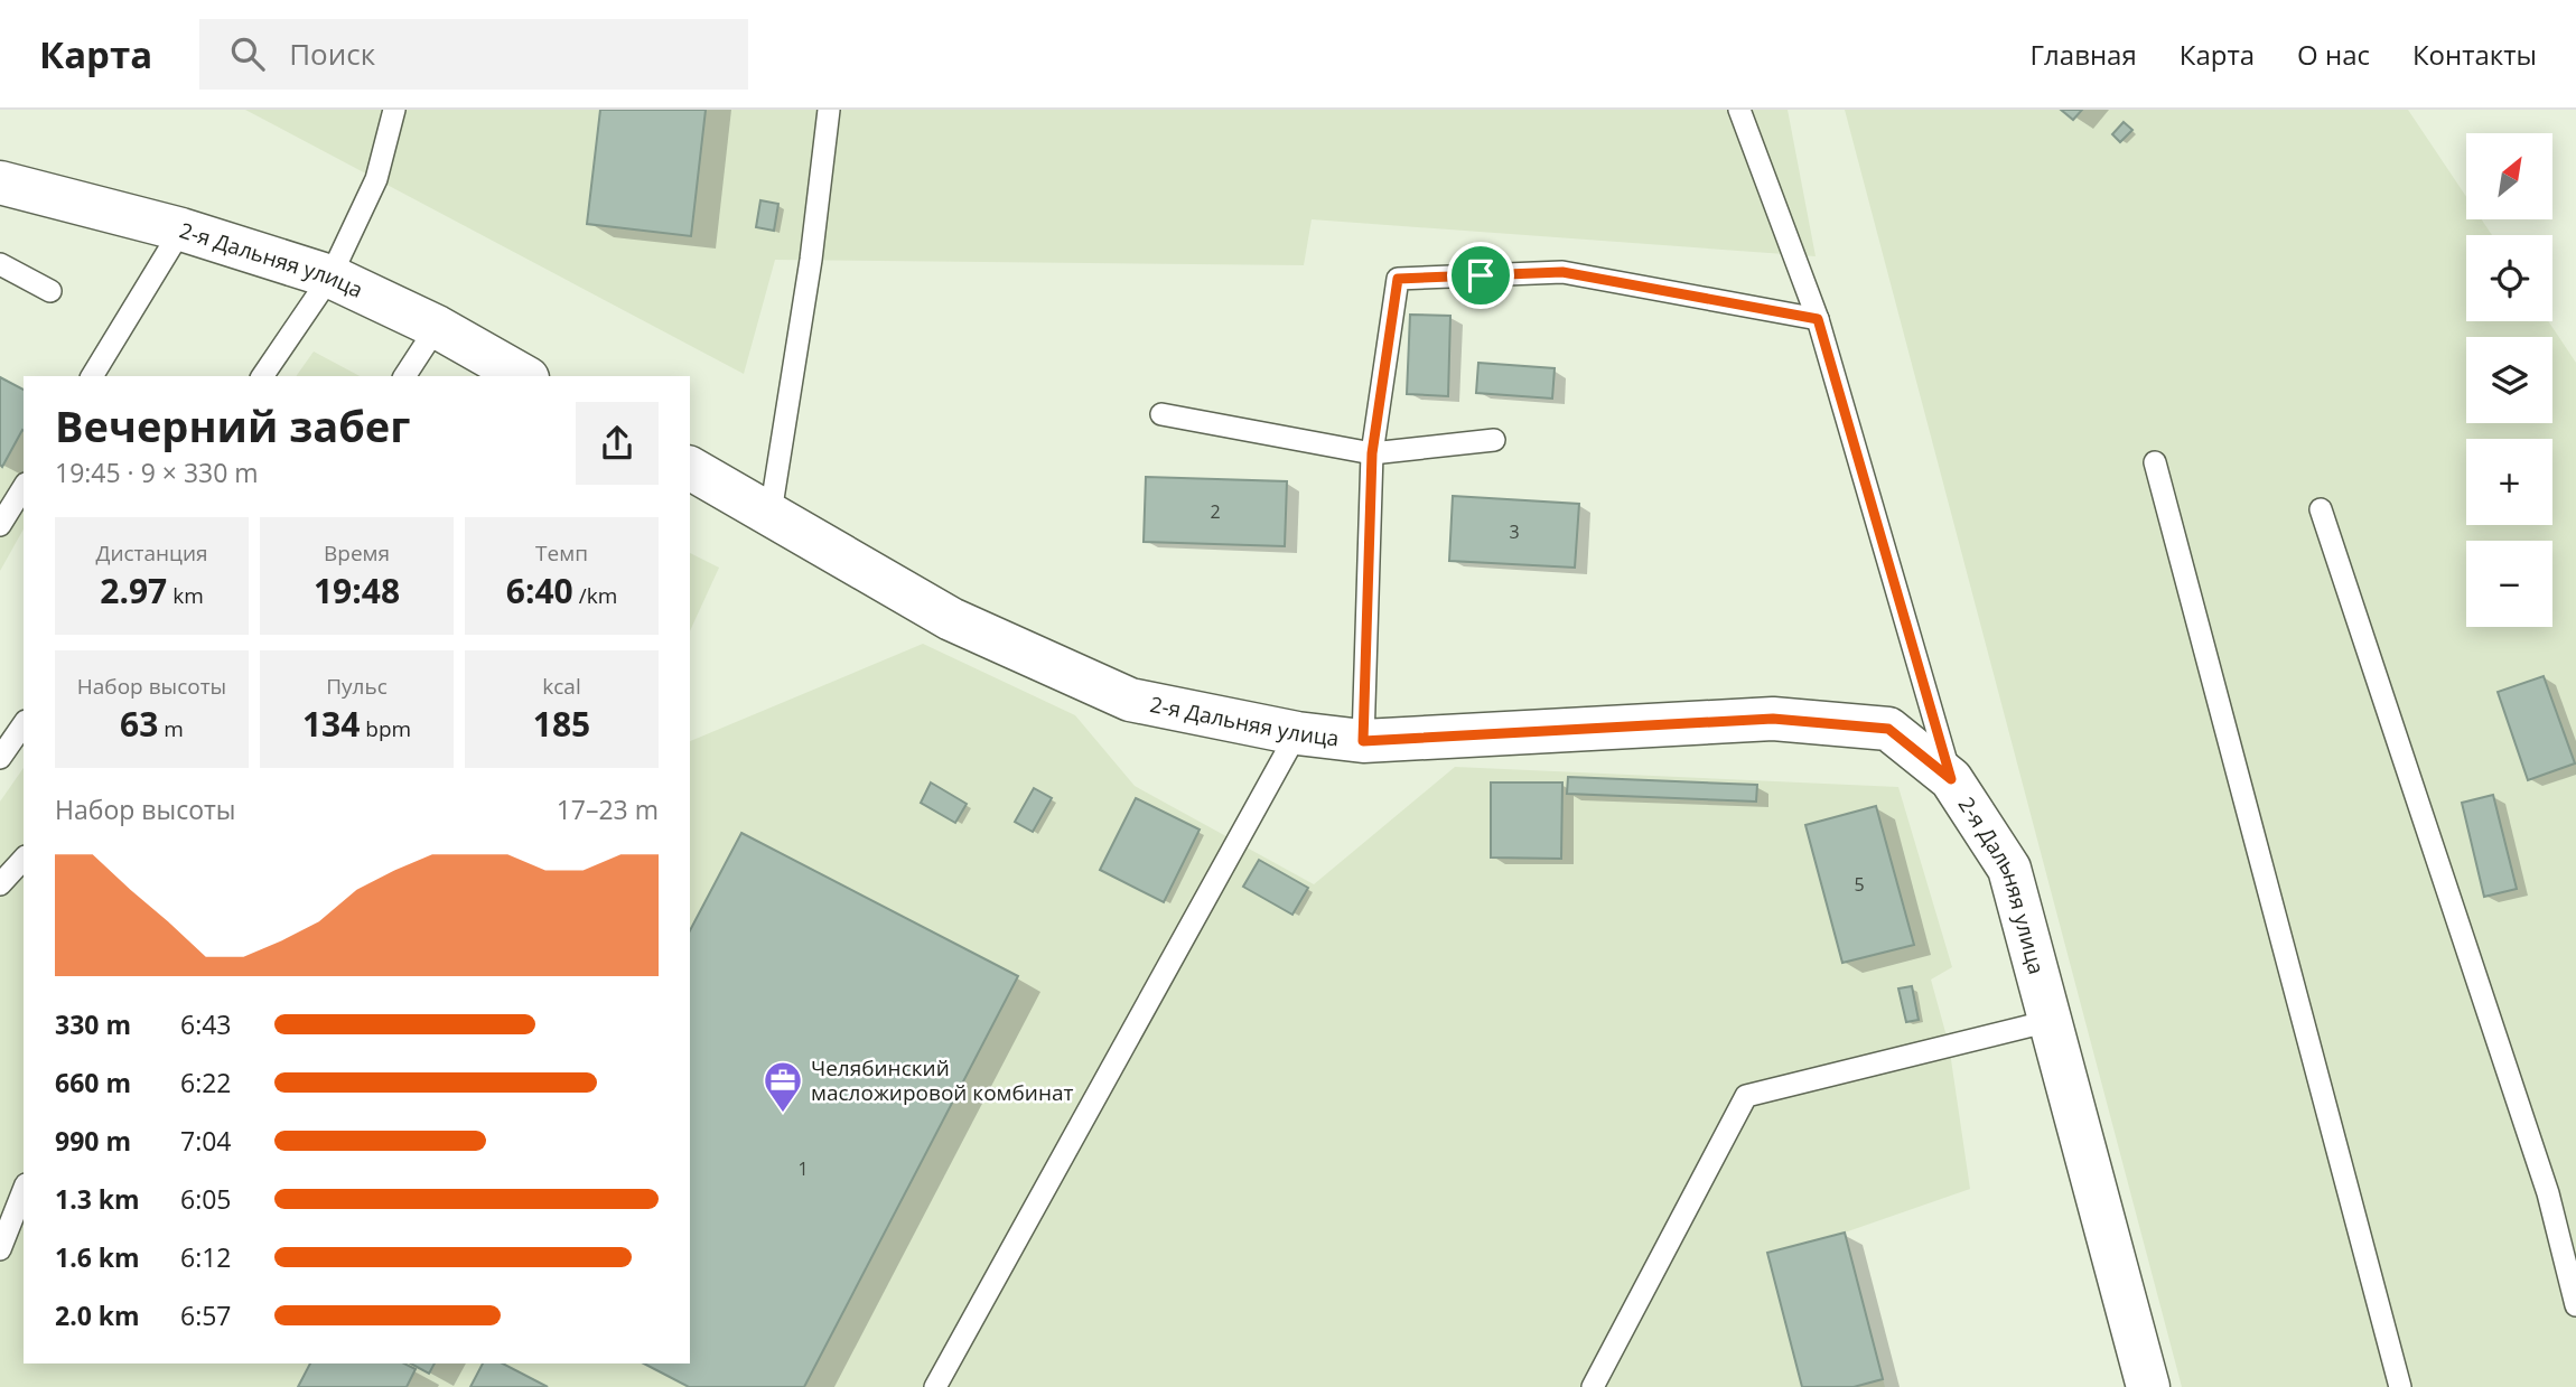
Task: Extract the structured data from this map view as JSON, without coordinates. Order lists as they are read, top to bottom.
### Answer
{
  "streets": {
    "street": ["2-я Дальняя улица"]
  },
  "places": {
    "office": ["Челябинский масложировой комбинат"]
  },
  "house_numbers": [
    "2",
    "3",
    "5",
    "1"
  ],
  "north": "top right",
  "page": {
    "header": "Карта",
    "search": "Поиск",
    "nav": [
      "Главная",
      "Карта",
      "О нас",
      "Контакты"
    ],
    "map_buttons": ["+", "−"],
    "heading": ["Вечерний забег", "19:45 · 9 × 330 m"],
    "stats": [
      ["Дистанция", "2.97 km"],
      ["Время", "19:48"],
      ["Темп", "6:40 /km"],
      ["Набор высоты", "63 m"],
      ["Пульс", "134 bpm"],
      ["kcal", "185"]
    ],
    "chart": ["Набор высоты", "17–23 m"],
    "list": [
      {
        "name": "330 m",
        "note": "6:43"
      },
      {
        "name": "660 m",
        "note": "6:22"
      },
      {
        "name": "990 m",
        "note": "7:04"
      },
      {
        "name": "1.3 km",
        "note": "6:05"
      },
      {
        "name": "1.6 km",
        "note": "6:12"
      },
      {
        "name": "2.0 km",
        "note": "6:57"
      }
    ]
  }
}
